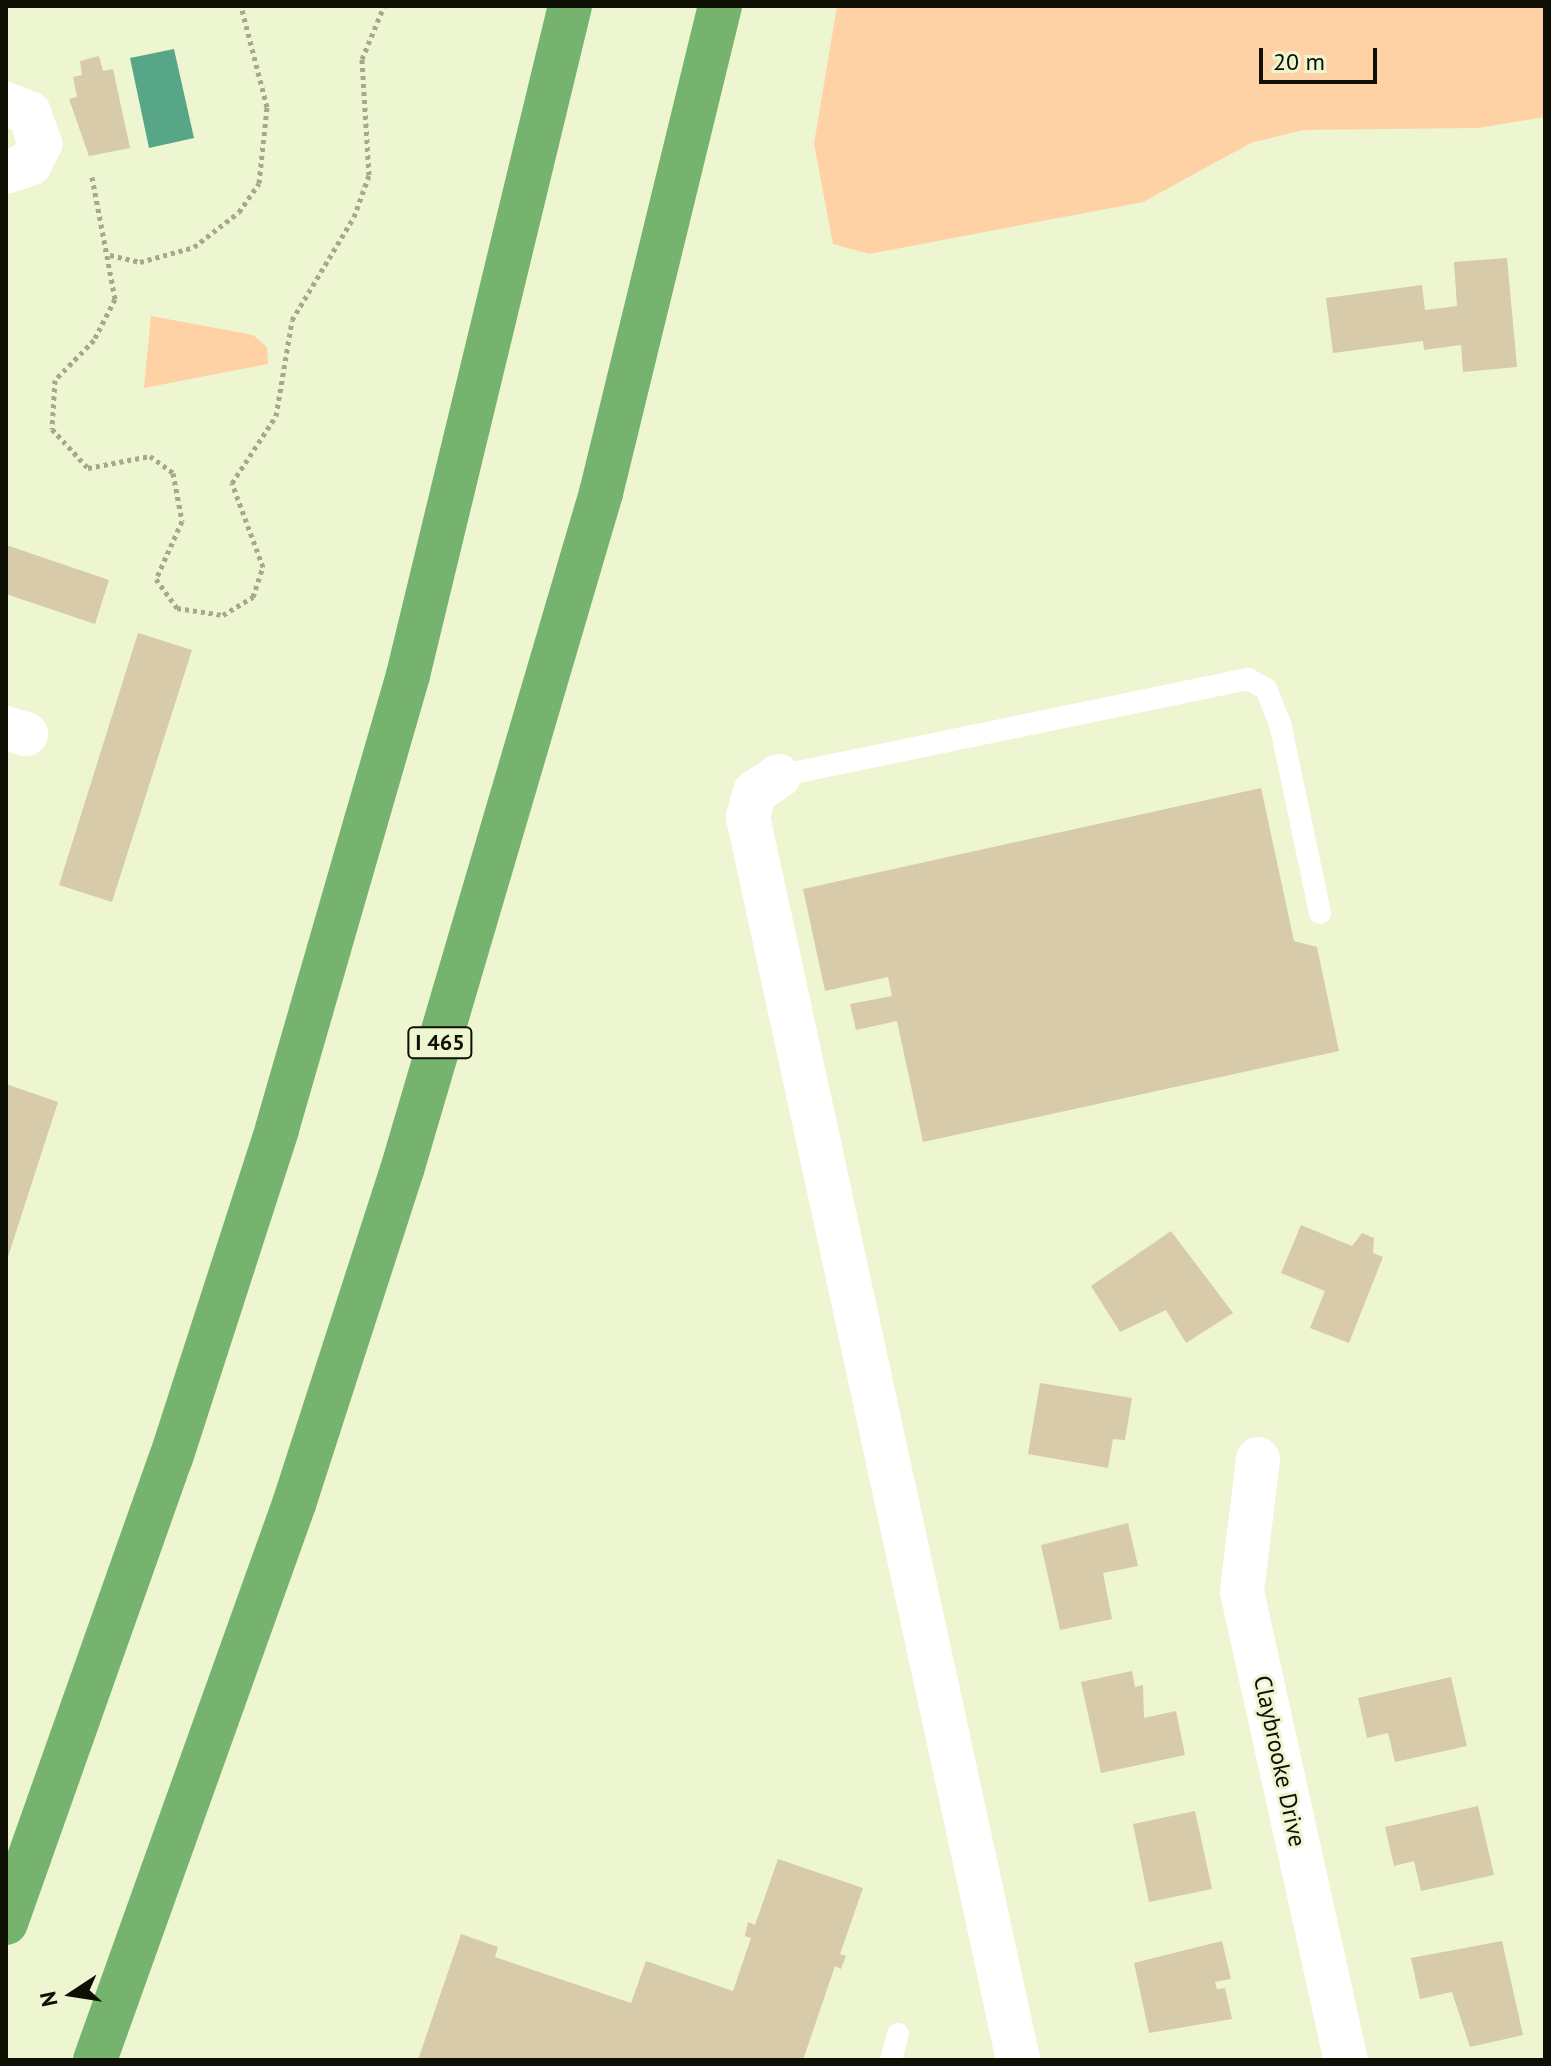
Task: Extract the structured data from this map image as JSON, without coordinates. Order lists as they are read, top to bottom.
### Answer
{
  "streets": {
    "highway": ["I 465"],
    "street": ["Claybrooke Drive"]
  },
  "scale_bar": "20 m",
  "north": "left"
}
